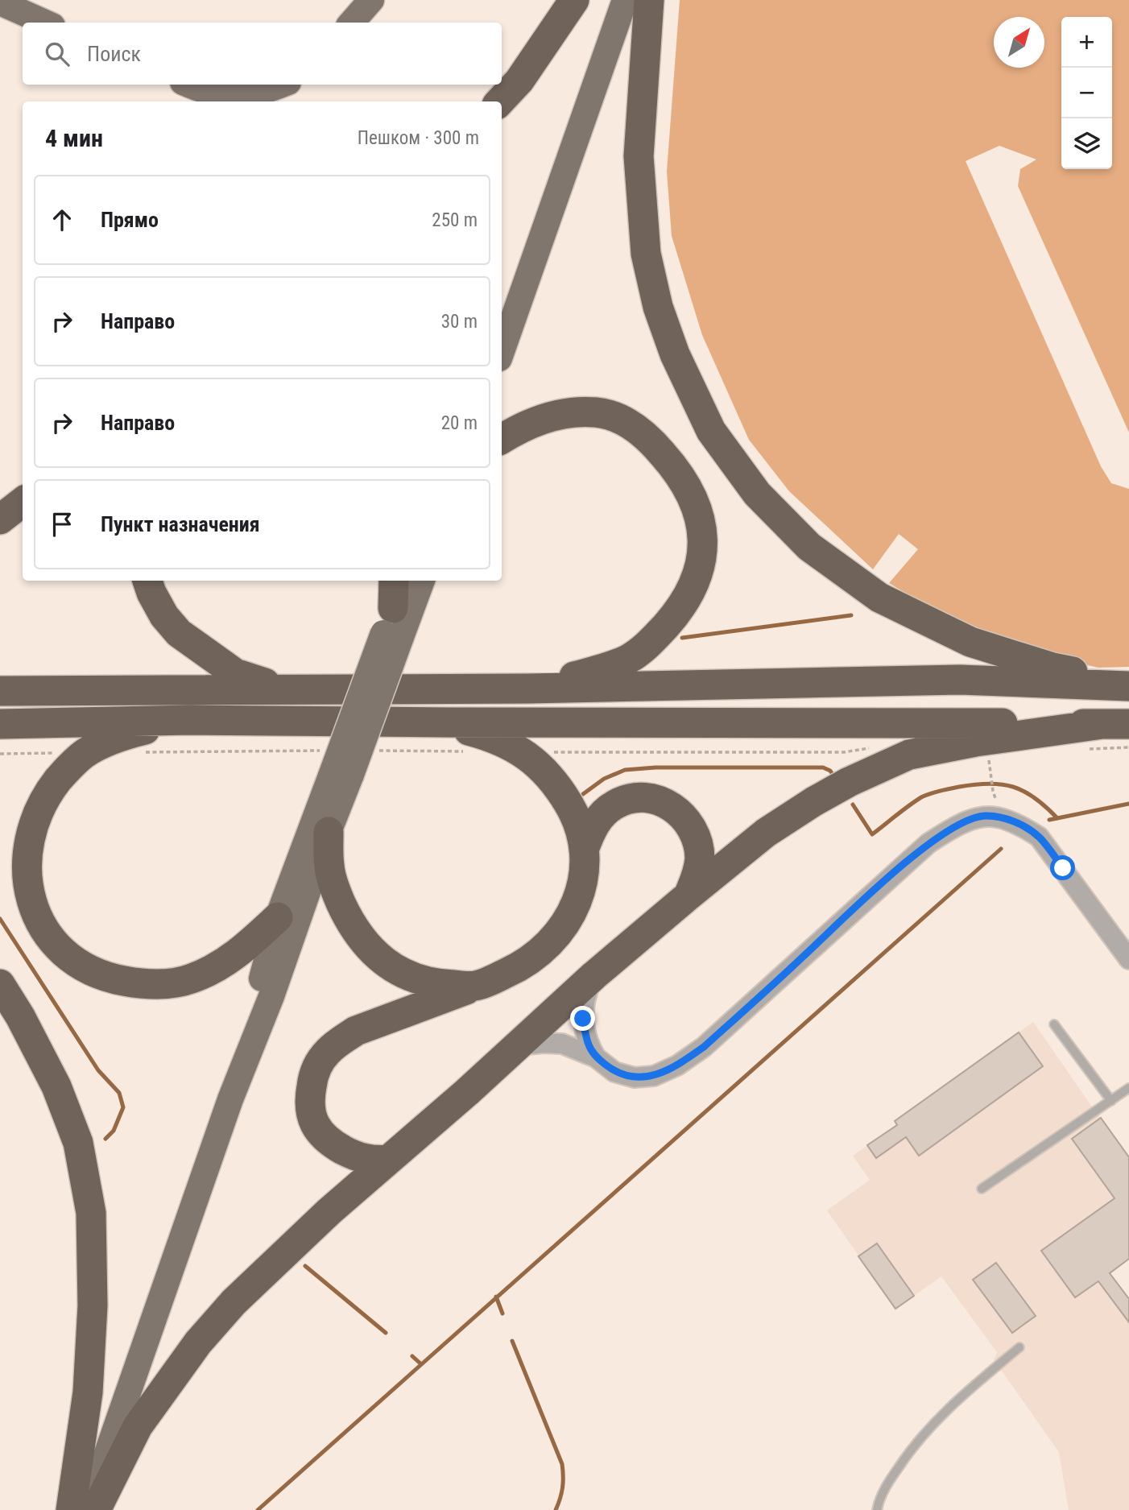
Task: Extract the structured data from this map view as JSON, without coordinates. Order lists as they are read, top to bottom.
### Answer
{
  "north": "top right",
  "page": {
    "map_buttons": ["+", "−"],
    "search": "Поиск",
    "heading": ["4 мин", "Пешком · 300 m"],
    "list": [
      ["Прямо", "250 m"],
      ["Направо", "30 m"],
      ["Направо", "20 m"],
      "Пункт назначения"
    ]
  }
}
